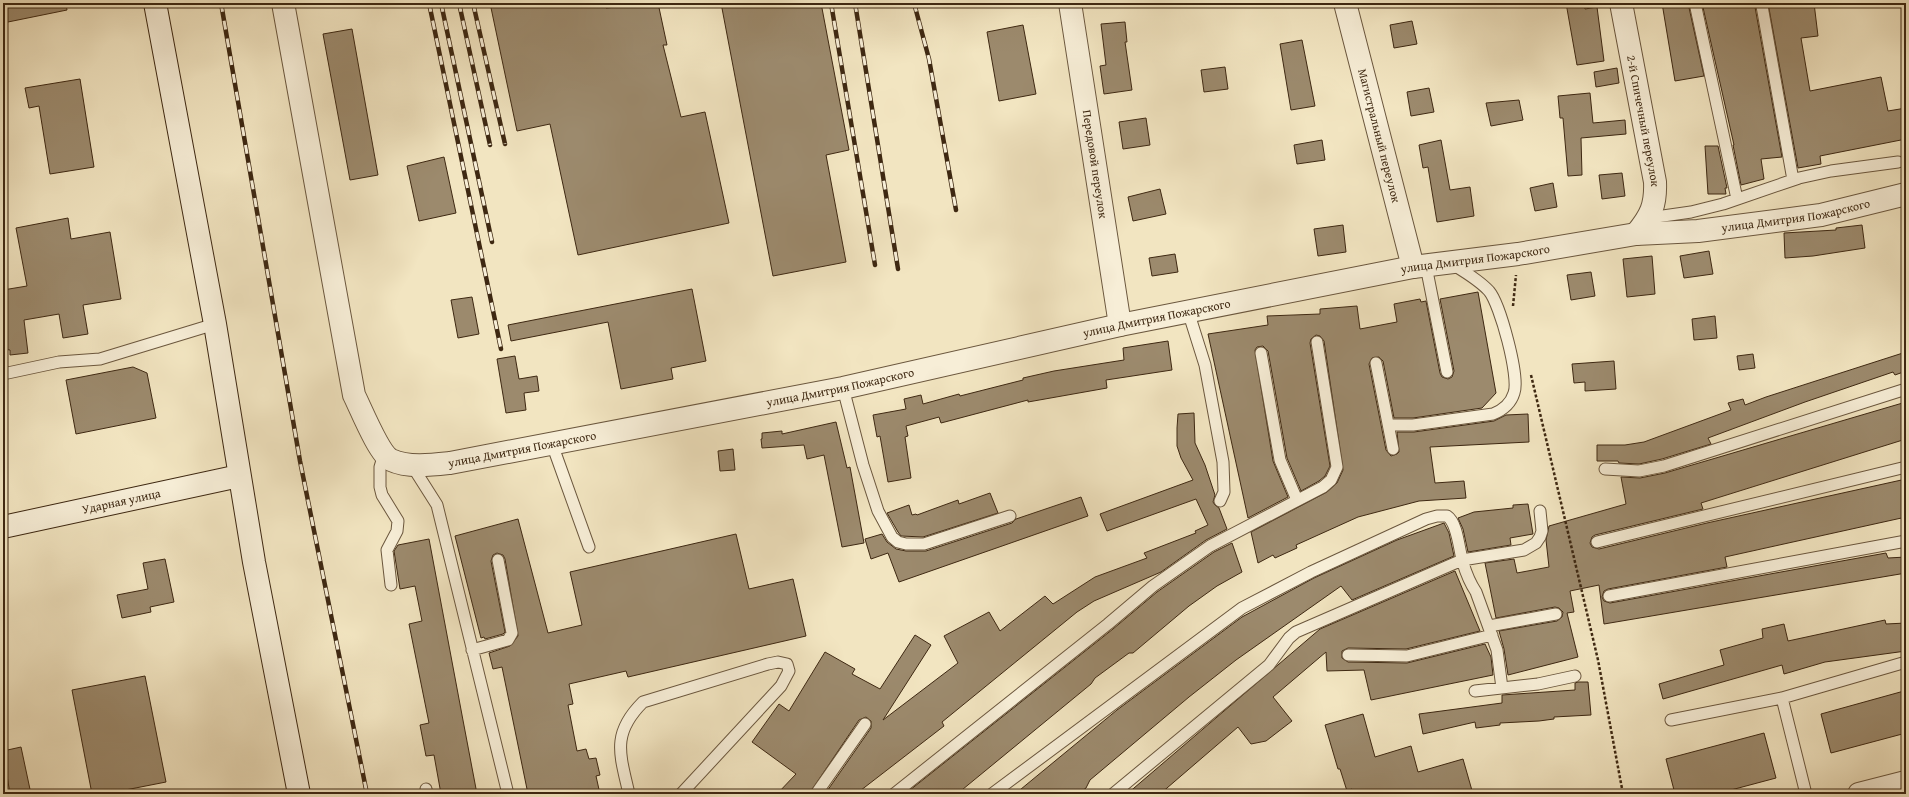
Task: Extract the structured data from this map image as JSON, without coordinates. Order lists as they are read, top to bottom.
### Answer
{
  "streets": {
    "street": [
      "2-й Спичечный переулок",
      "Магистральный переулок",
      "Передовой переулок",
      "улица Дмитрия Пожарского",
      "Ударная улица"
    ]
  },
  "crossings": [
    ["2-й Спичечный переулок", "улица Дмитрия Пожарского"],
    ["Магистральный переулок", "улица Дмитрия Пожарского"],
    ["Передовой переулок", "улица Дмитрия Пожарского"]
  ]
}
